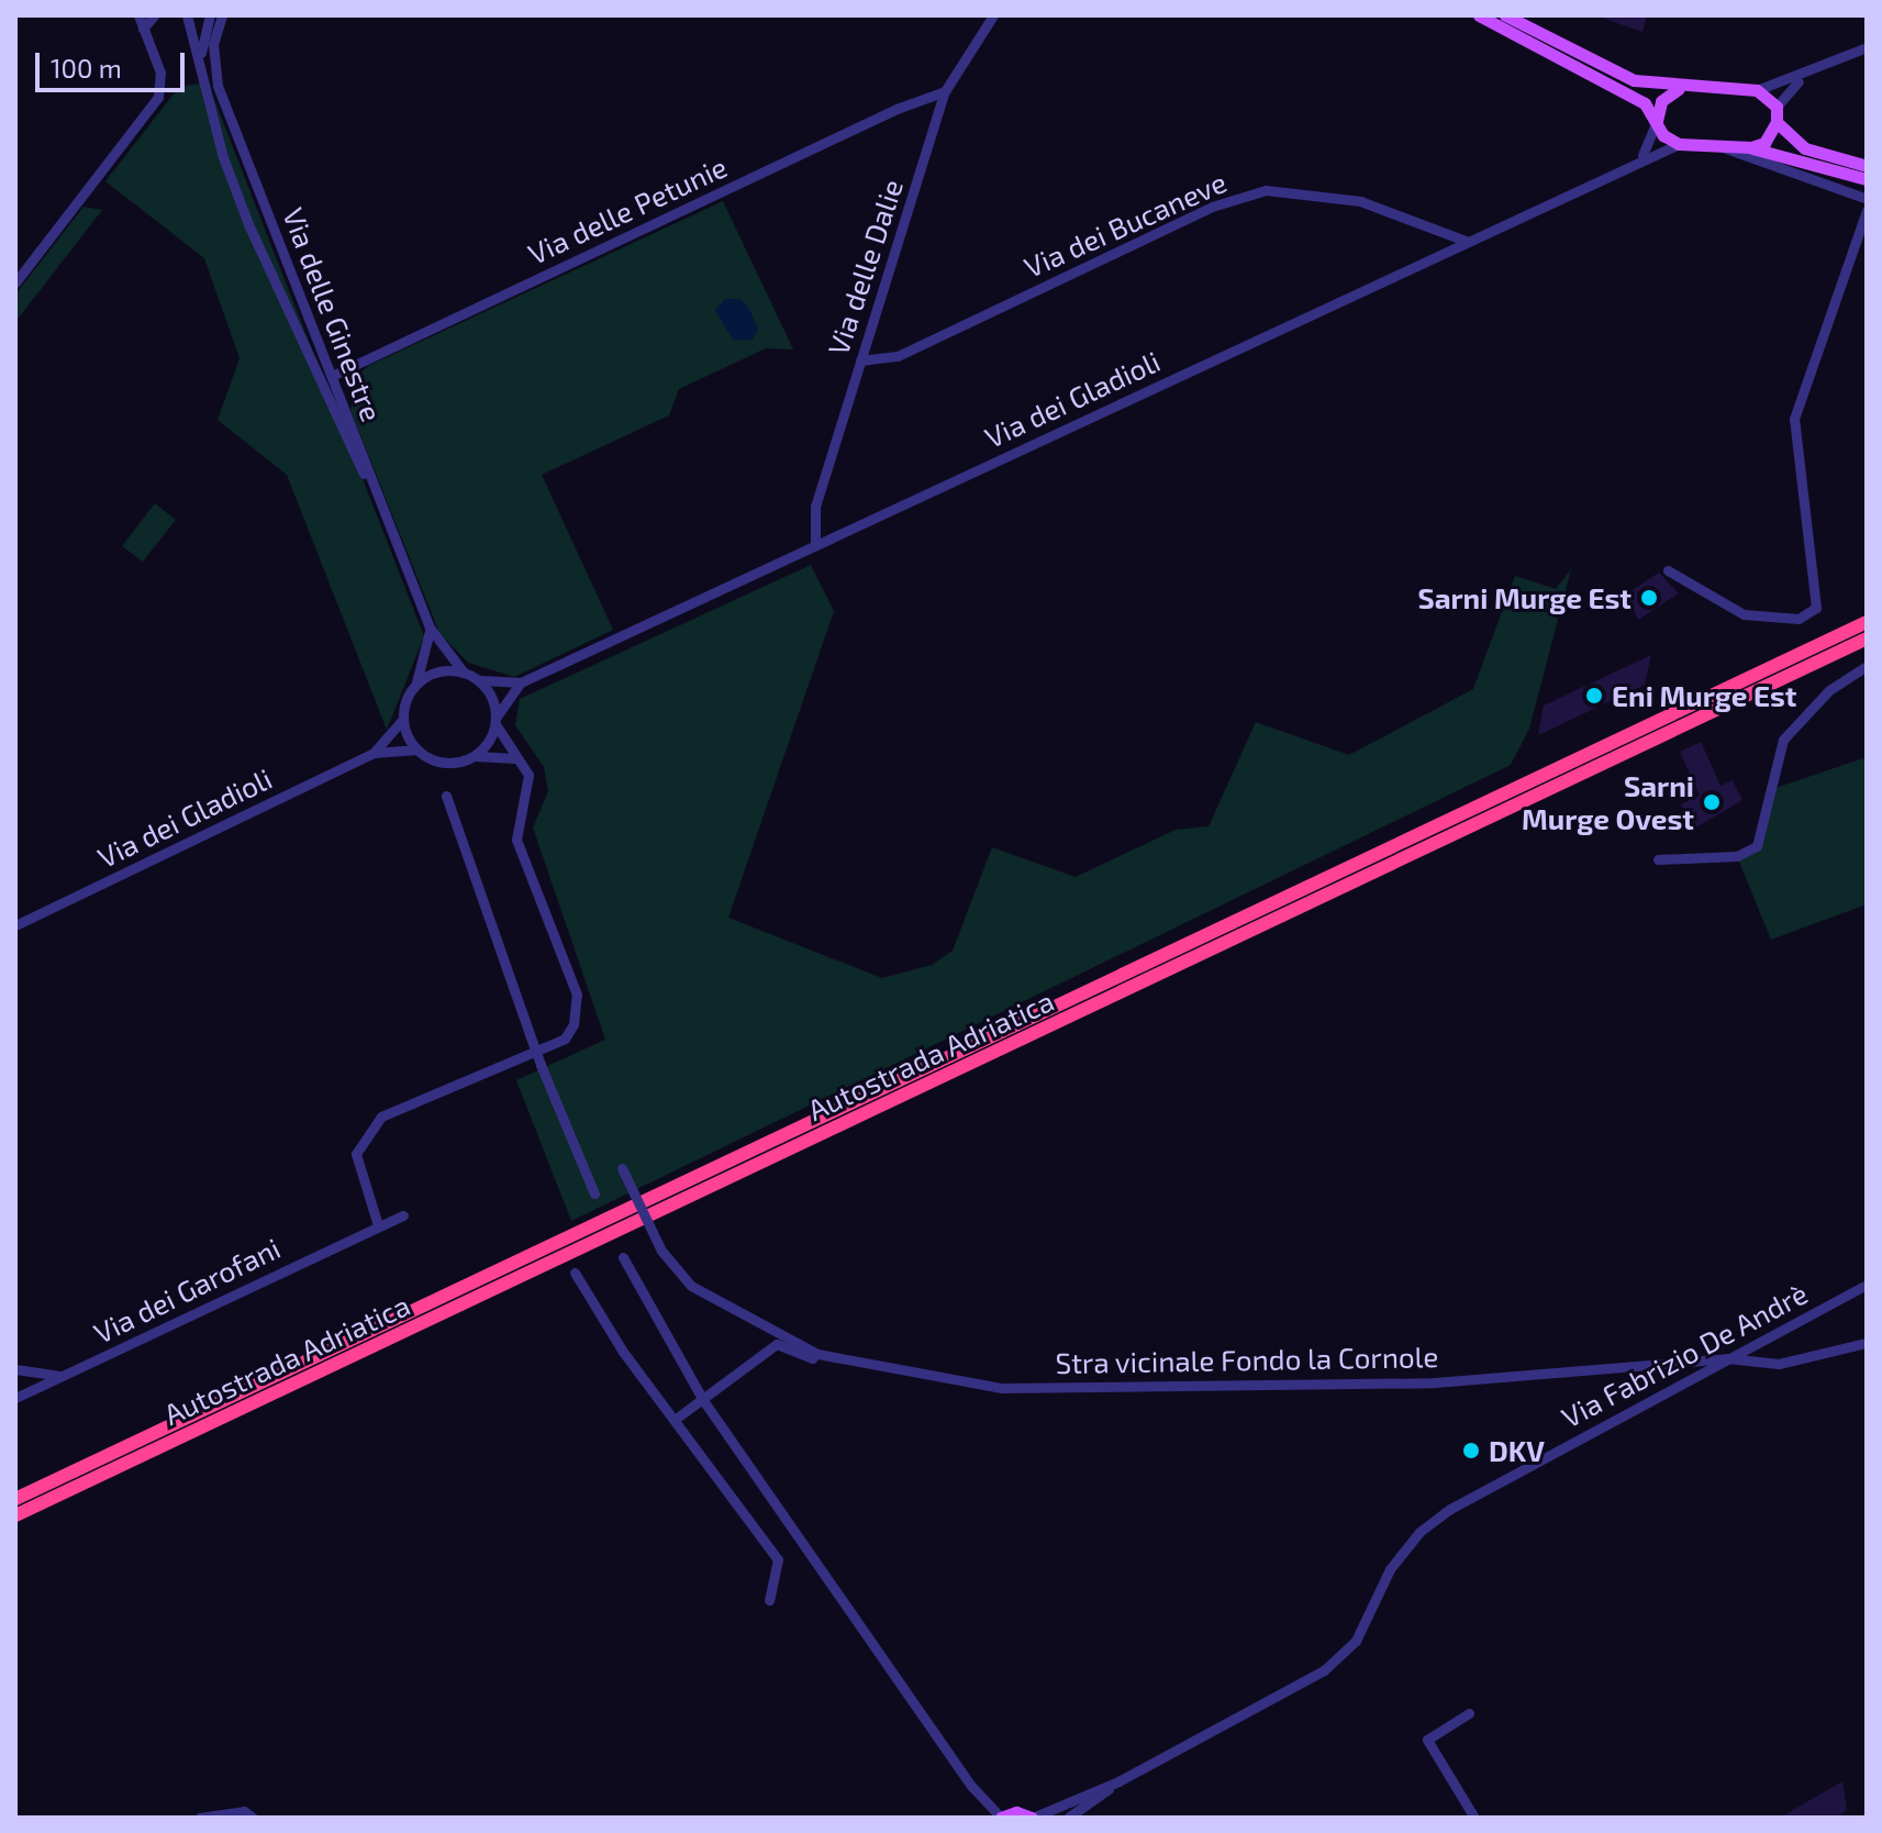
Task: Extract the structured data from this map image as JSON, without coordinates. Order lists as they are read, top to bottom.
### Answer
{
  "streets": {
    "highway": ["Autostrada Adriatica"],
    "street": [
      "Via delle Petunie",
      "Via dei Bucaneve",
      "Via delle Dalie",
      "Via delle Ginestre",
      "Via dei Gladioli",
      "Via dei Garofani",
      "Via Fabrizio De Andrè",
      "Stra vicinale Fondo la Cornole"
    ]
  },
  "crossings": [
    ["Via delle Petunie", "Via delle Dalie"],
    ["Via delle Petunie", "Via delle Ginestre"],
    ["Via dei Bucaneve", "Via delle Dalie"],
    ["Via dei Bucaneve", "Via dei Gladioli"],
    ["Via delle Dalie", "Via dei Gladioli"],
    ["Via delle Ginestre", "Via dei Gladioli"],
    ["Via Fabrizio De Andrè", "Stra vicinale Fondo la Cornole"]
  ],
  "places": [
    "Sarni Murge Est",
    "Eni Murge Est",
    "Sarni Murge Ovest",
    "DKV"
  ],
  "scale_bar": "100 m"
}
